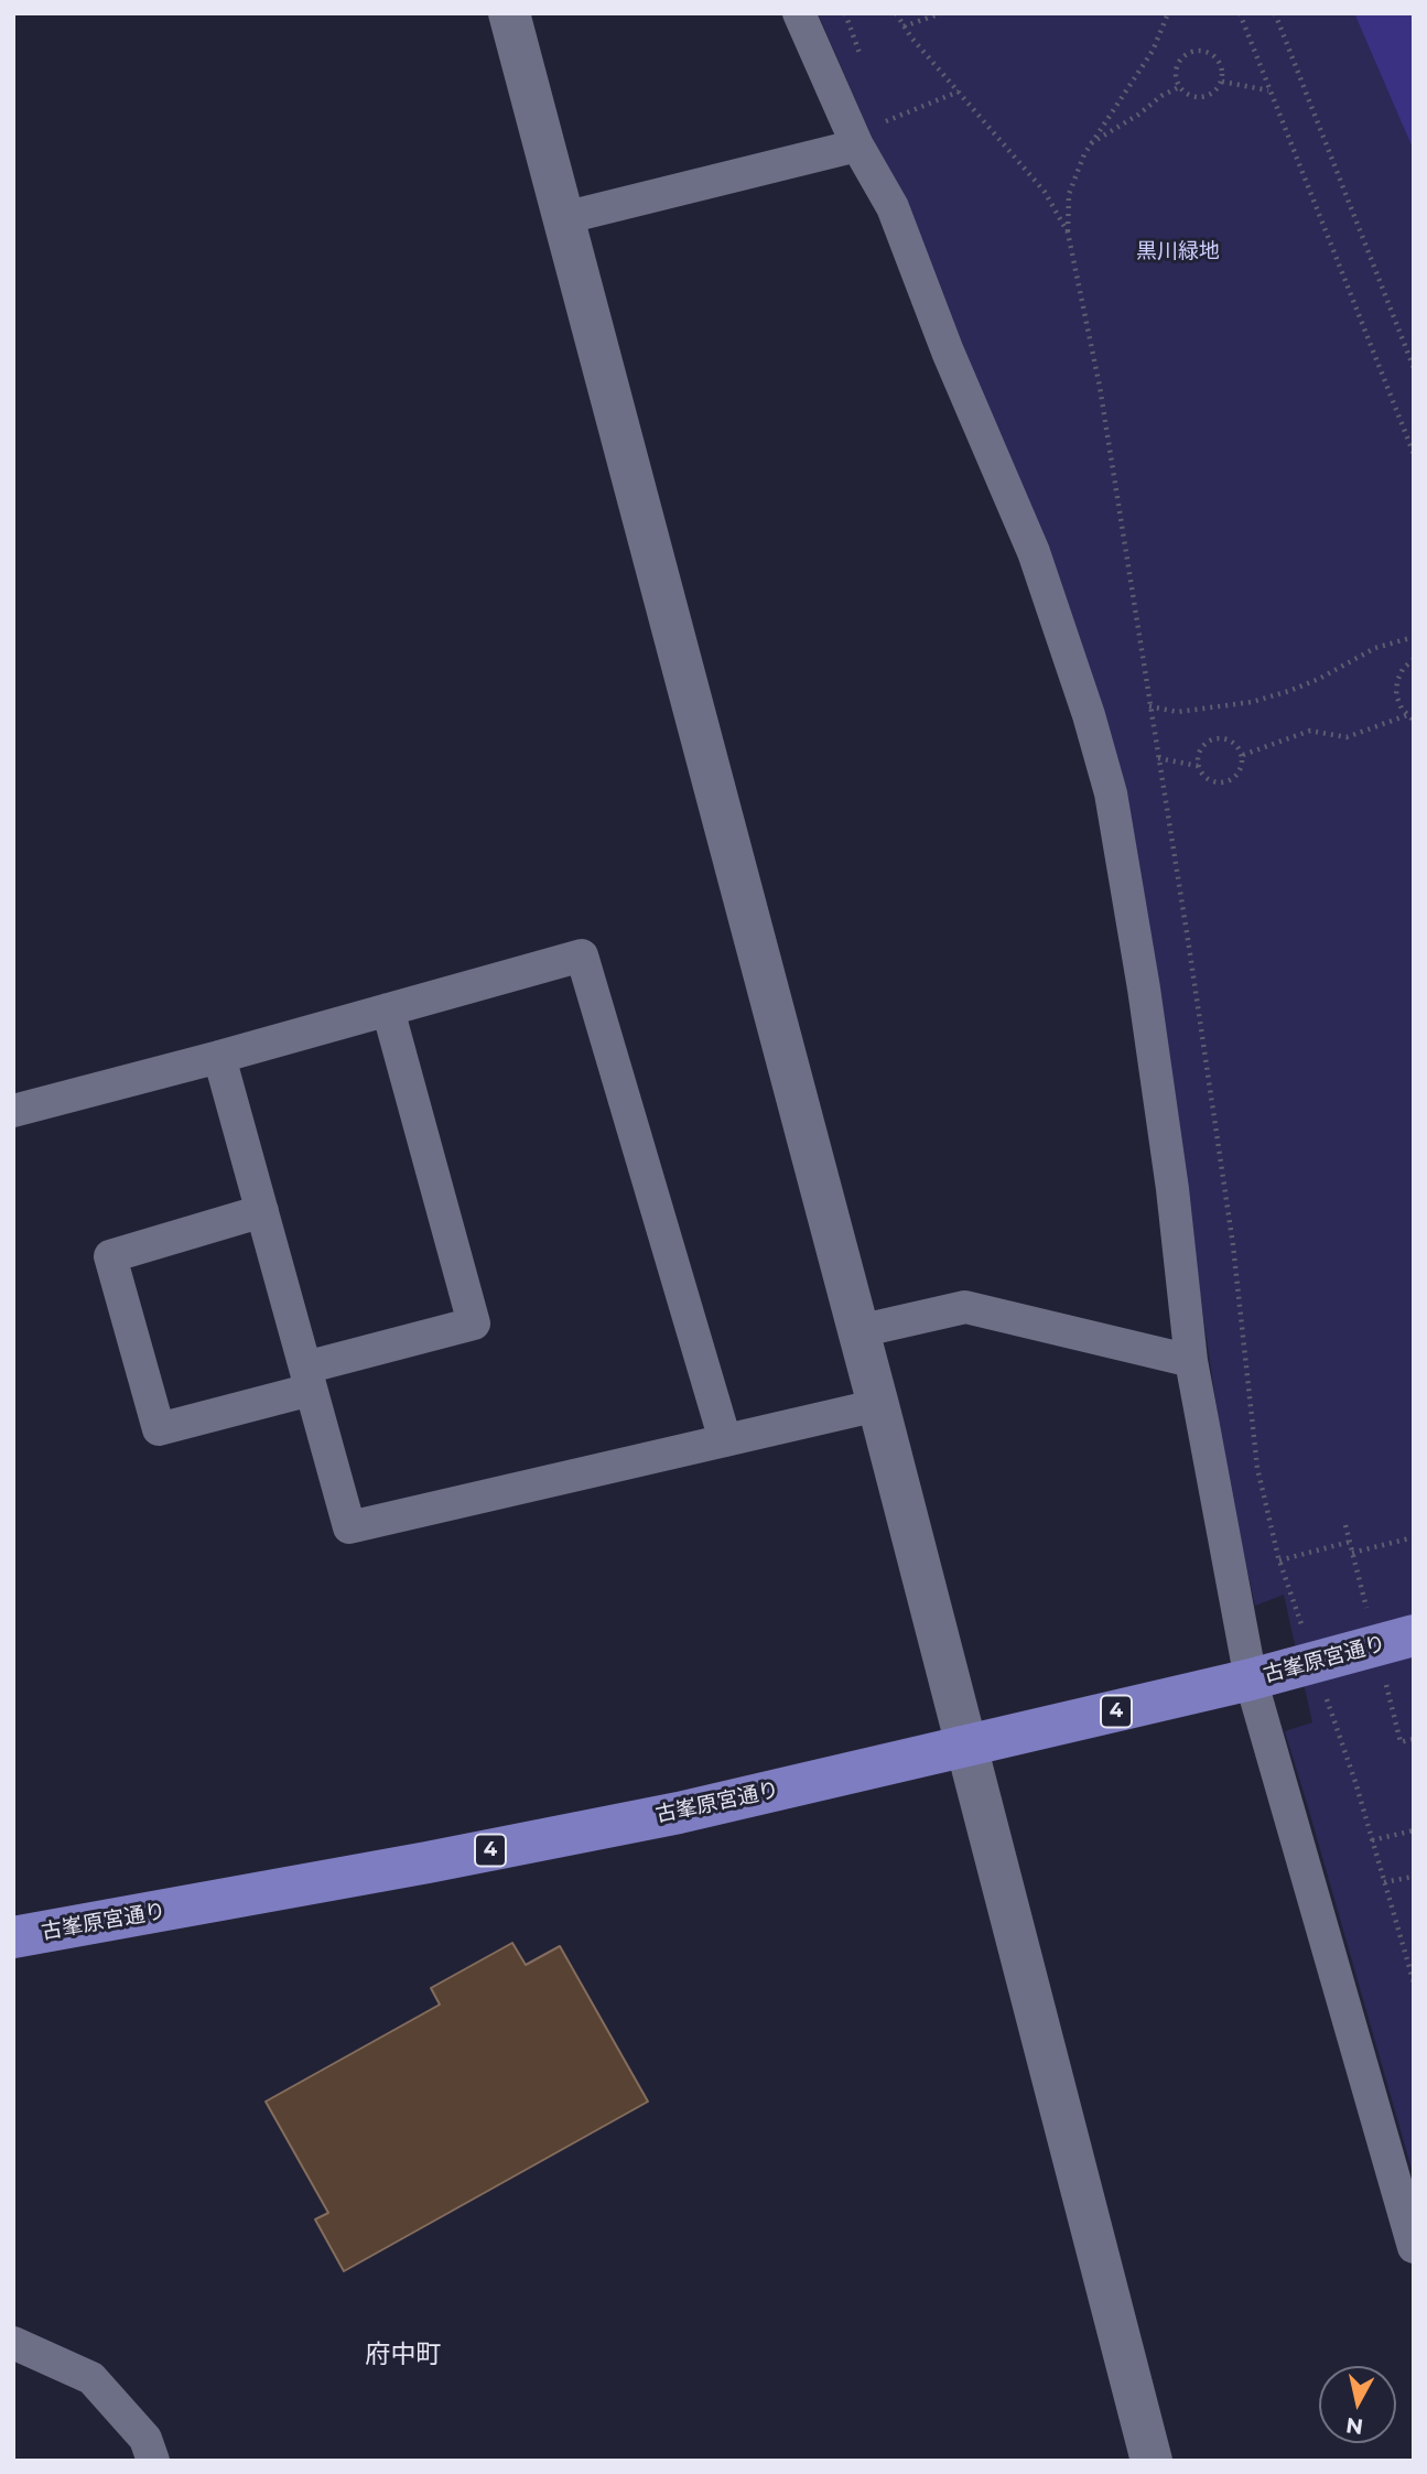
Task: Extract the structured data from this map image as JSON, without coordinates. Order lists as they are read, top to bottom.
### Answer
{
  "streets": {
    "main road": ["古峯原宮通り", "4"]
  },
  "districts": ["府中町"],
  "parks": ["黒川緑地"],
  "north": "bottom"
}
